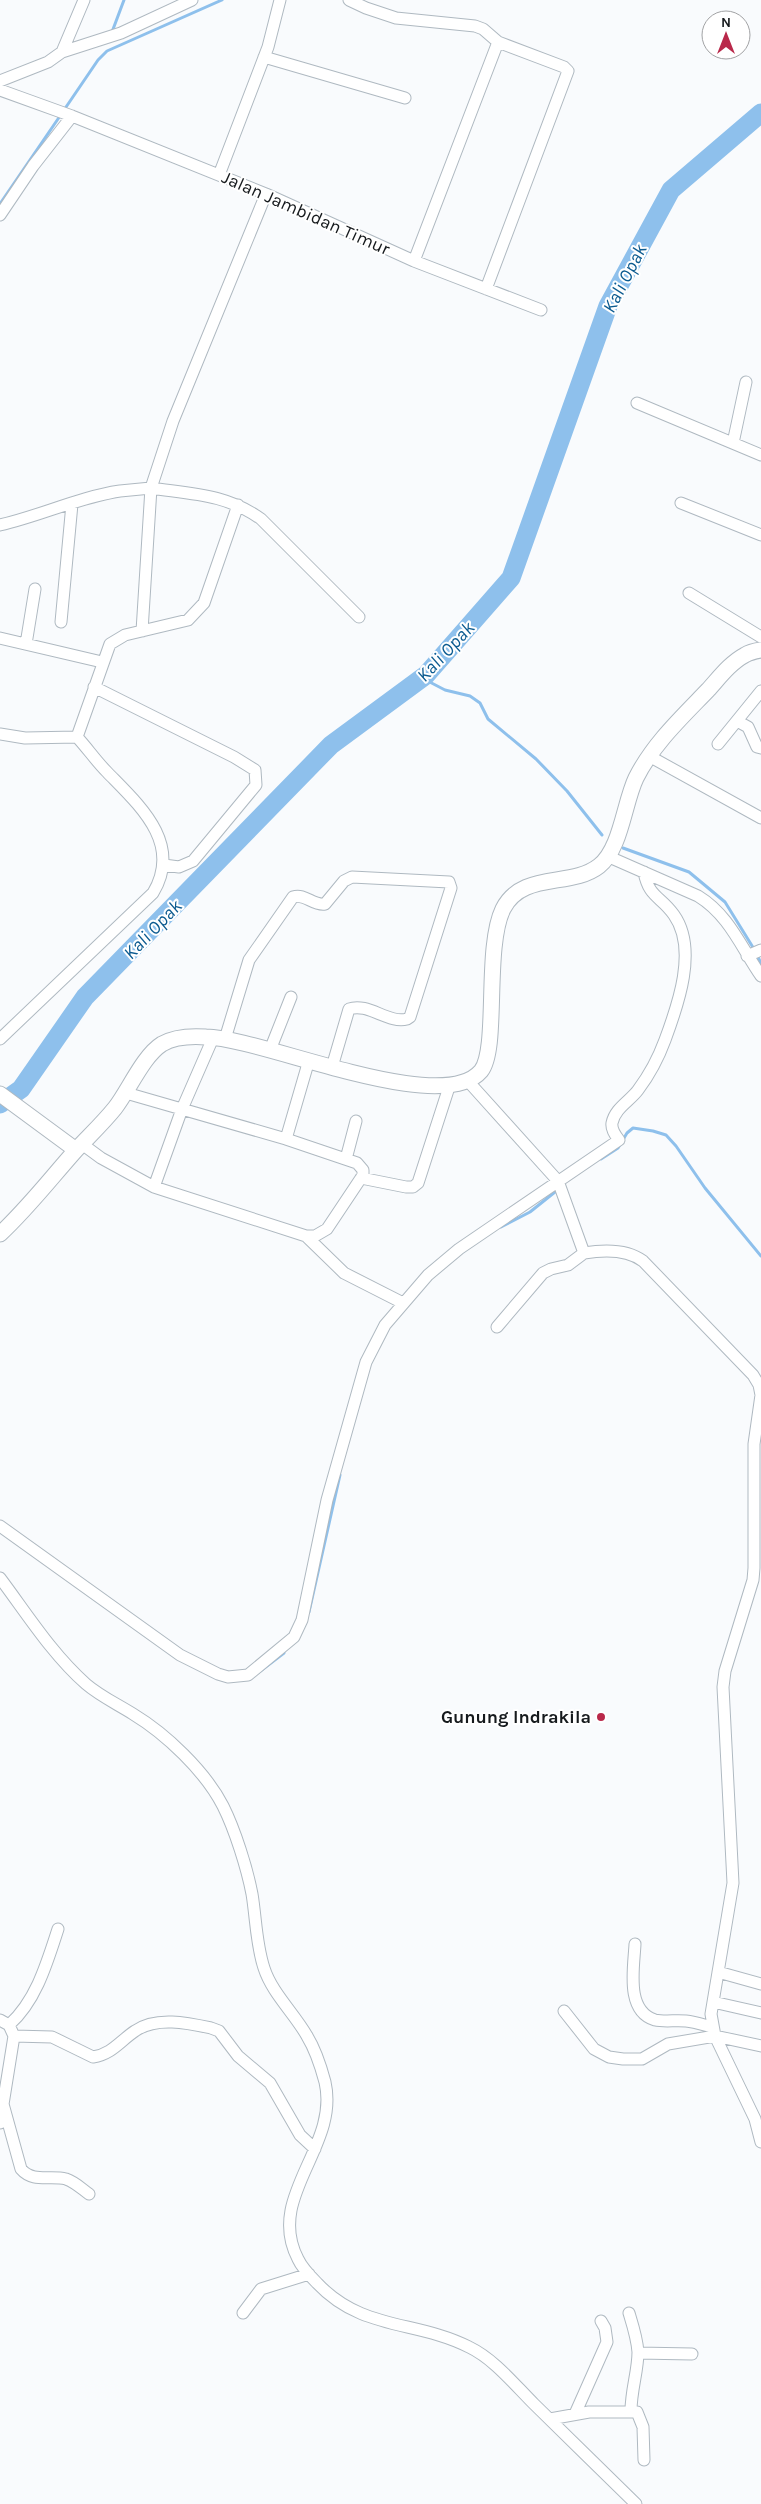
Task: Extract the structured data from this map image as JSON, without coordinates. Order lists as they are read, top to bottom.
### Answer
{
  "streets": {
    "street": ["Jalan Jambidan Timur"]
  },
  "water": ["Kali Opak"],
  "places": ["Gunung Indrakila"],
  "north": "top"
}
